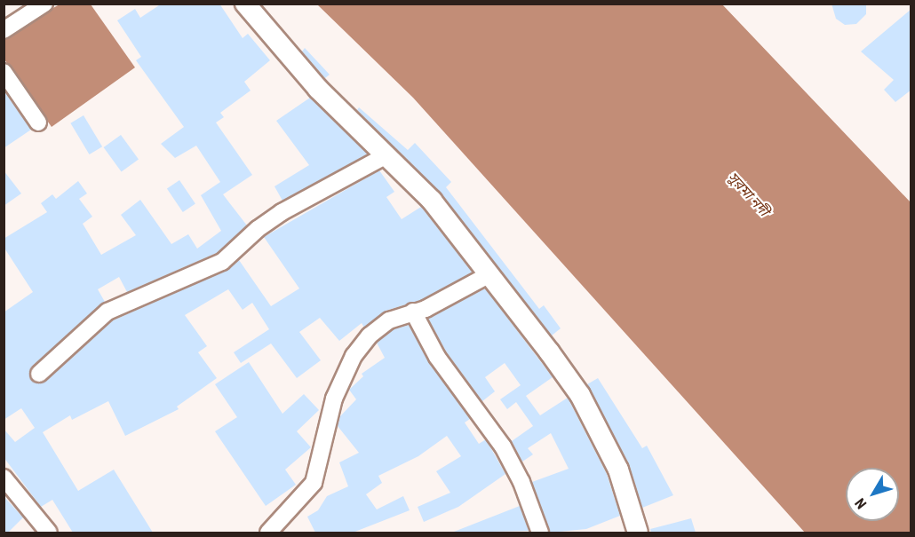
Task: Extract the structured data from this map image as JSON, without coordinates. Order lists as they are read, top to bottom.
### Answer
{
  "water": ["সুরমা নদী"],
  "north": "bottom left"
}
